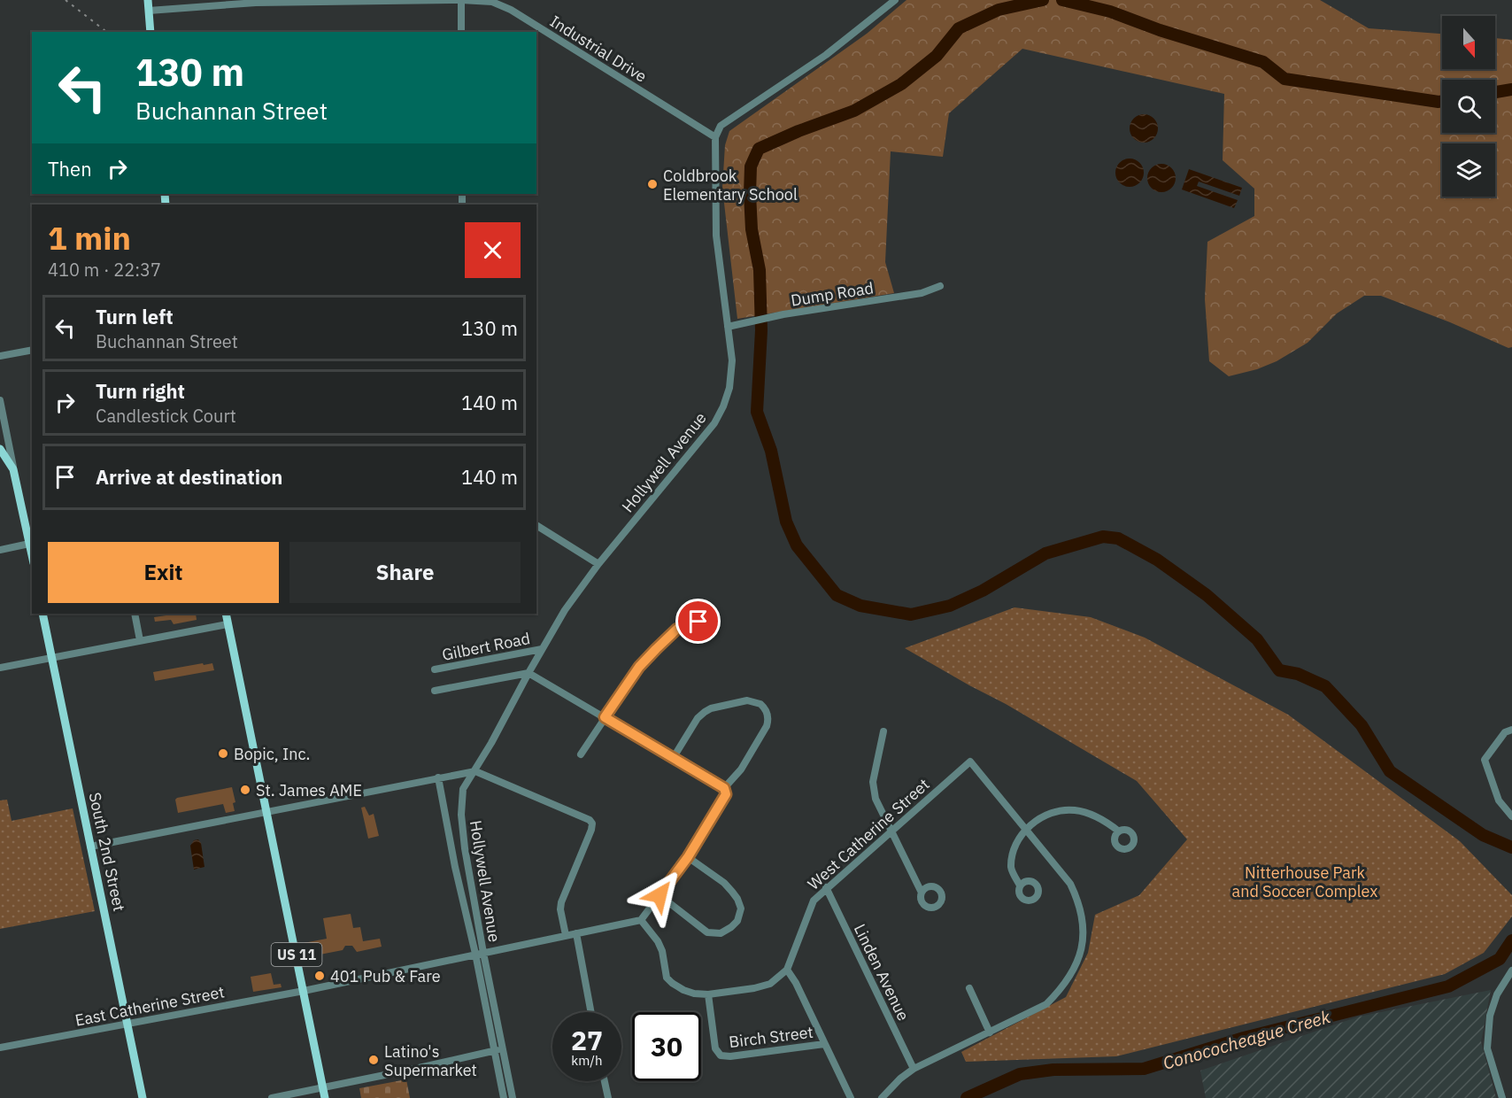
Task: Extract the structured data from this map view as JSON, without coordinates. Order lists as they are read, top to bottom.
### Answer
{
  "streets": {
    "main road": ["South 2nd Street", "US 11"],
    "street": [
      "Industrial Drive",
      "Dump Road",
      "Hollywell Avenue",
      "Gilbert Road",
      "West Catherine Street",
      "Linden Avenue",
      "East Catherine Street",
      "Birch Street"
    ]
  },
  "crossings": [
    ["Industrial Drive", "Hollywell Avenue"],
    ["Dump Road", "Hollywell Avenue"],
    ["Hollywell Avenue", "Gilbert Road"],
    ["West Catherine Street", "Linden Avenue"],
    ["South 2nd Street", "East Catherine Street"],
    ["US 11", "East Catherine Street"]
  ],
  "water": ["Conococheague Creek"],
  "parks": ["Nitterhouse Park and Soccer Complex"],
  "places": [
    "Coldbrook Elementary School",
    "Bopic, Inc.",
    "St. James AME",
    "401 Pub & Fare",
    "Latino's Supermarket"
  ],
  "north": "bottom",
  "page": {
    "turn": ["130 m", "Buchannan Street"],
    "then": "Then",
    "heading": ["1 min", "410 m · 22:37"],
    "list": [
      {
        "name": "Turn left",
        "note": "Buchannan Street",
        "value": "130 m"
      },
      {
        "name": "Turn right",
        "note": "Candlestick Court",
        "value": "140 m"
      },
      {
        "name": "Arrive at destination",
        "value": "140 m"
      }
    ],
    "buttons": ["Exit", "Share"],
    "speed": "27 km/h",
    "limit": "30"
  }
}
